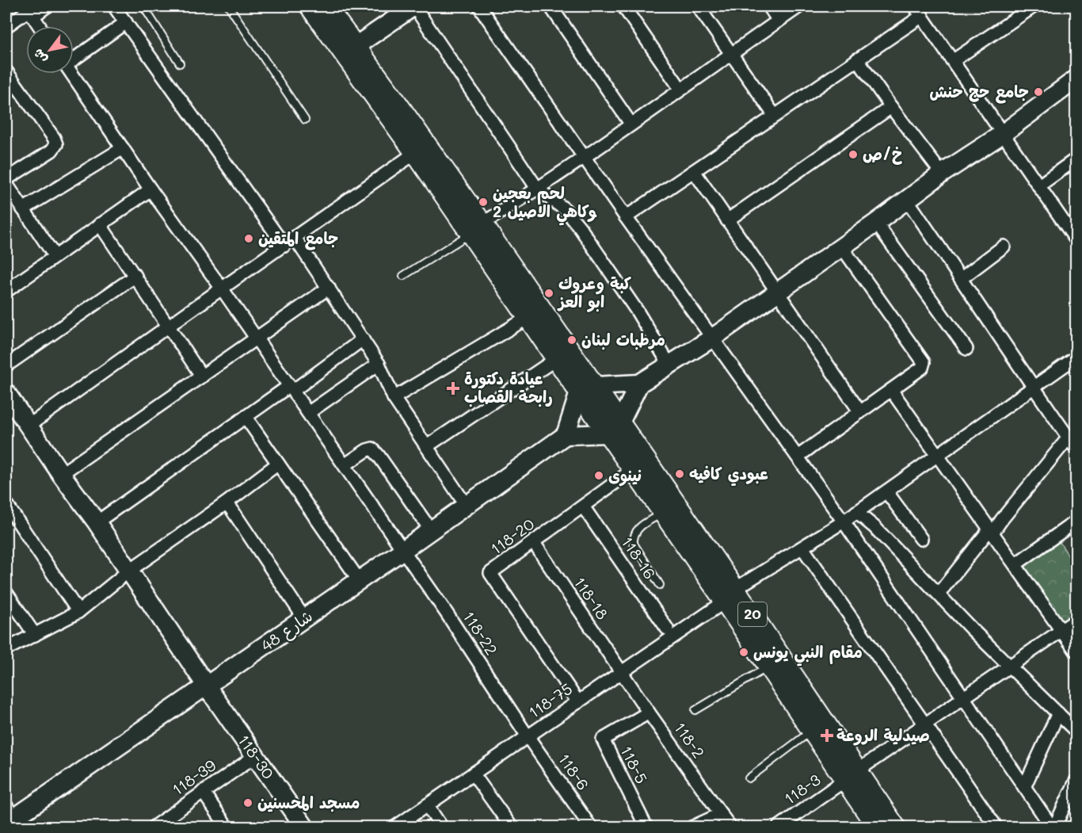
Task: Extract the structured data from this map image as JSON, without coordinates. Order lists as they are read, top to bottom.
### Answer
{
  "streets": {
    "main road": ["20"],
    "street": [
      "118-20",
      "118-16",
      "118-18",
      "شارع 48",
      "118-22",
      "118-75",
      "118-2",
      "118-30",
      "118-5",
      "118-6",
      "118-39",
      "118-3"
    ]
  },
  "crossings": [
    ["118-20", "118-16"],
    ["118-20", "118-18"],
    ["118-20", "20"],
    ["118-20", "118-75"],
    ["118-18", "118-75"],
    ["118-18", "118-2"],
    ["20", "118-75"],
    ["20", "118-3"],
    ["شارع 48", "118-22"],
    ["شارع 48", "118-30"],
    ["118-22", "118-75"],
    ["118-22", "118-6"],
    ["118-75", "118-2"],
    ["118-75", "118-6"],
    ["118-2", "118-5"],
    ["118-30", "118-39"]
  ],
  "places": {
    "other": [
      "جامع حج حنش",
      "خ/ص",
      "لحم بعجين وكاهي الاصيل 2",
      "جامع المتقين",
      "كبة وعروك ابو العز",
      "مرطبات لبنان",
      "عبودي كافيه",
      "نينوى",
      "مقام النبي يونس",
      "مسجد المحسنين"
    ],
    "health": ["عيادة دكتورة رابحة القصاب", "صيدلية الروعة"]
  },
  "north": "bottom left"
}
